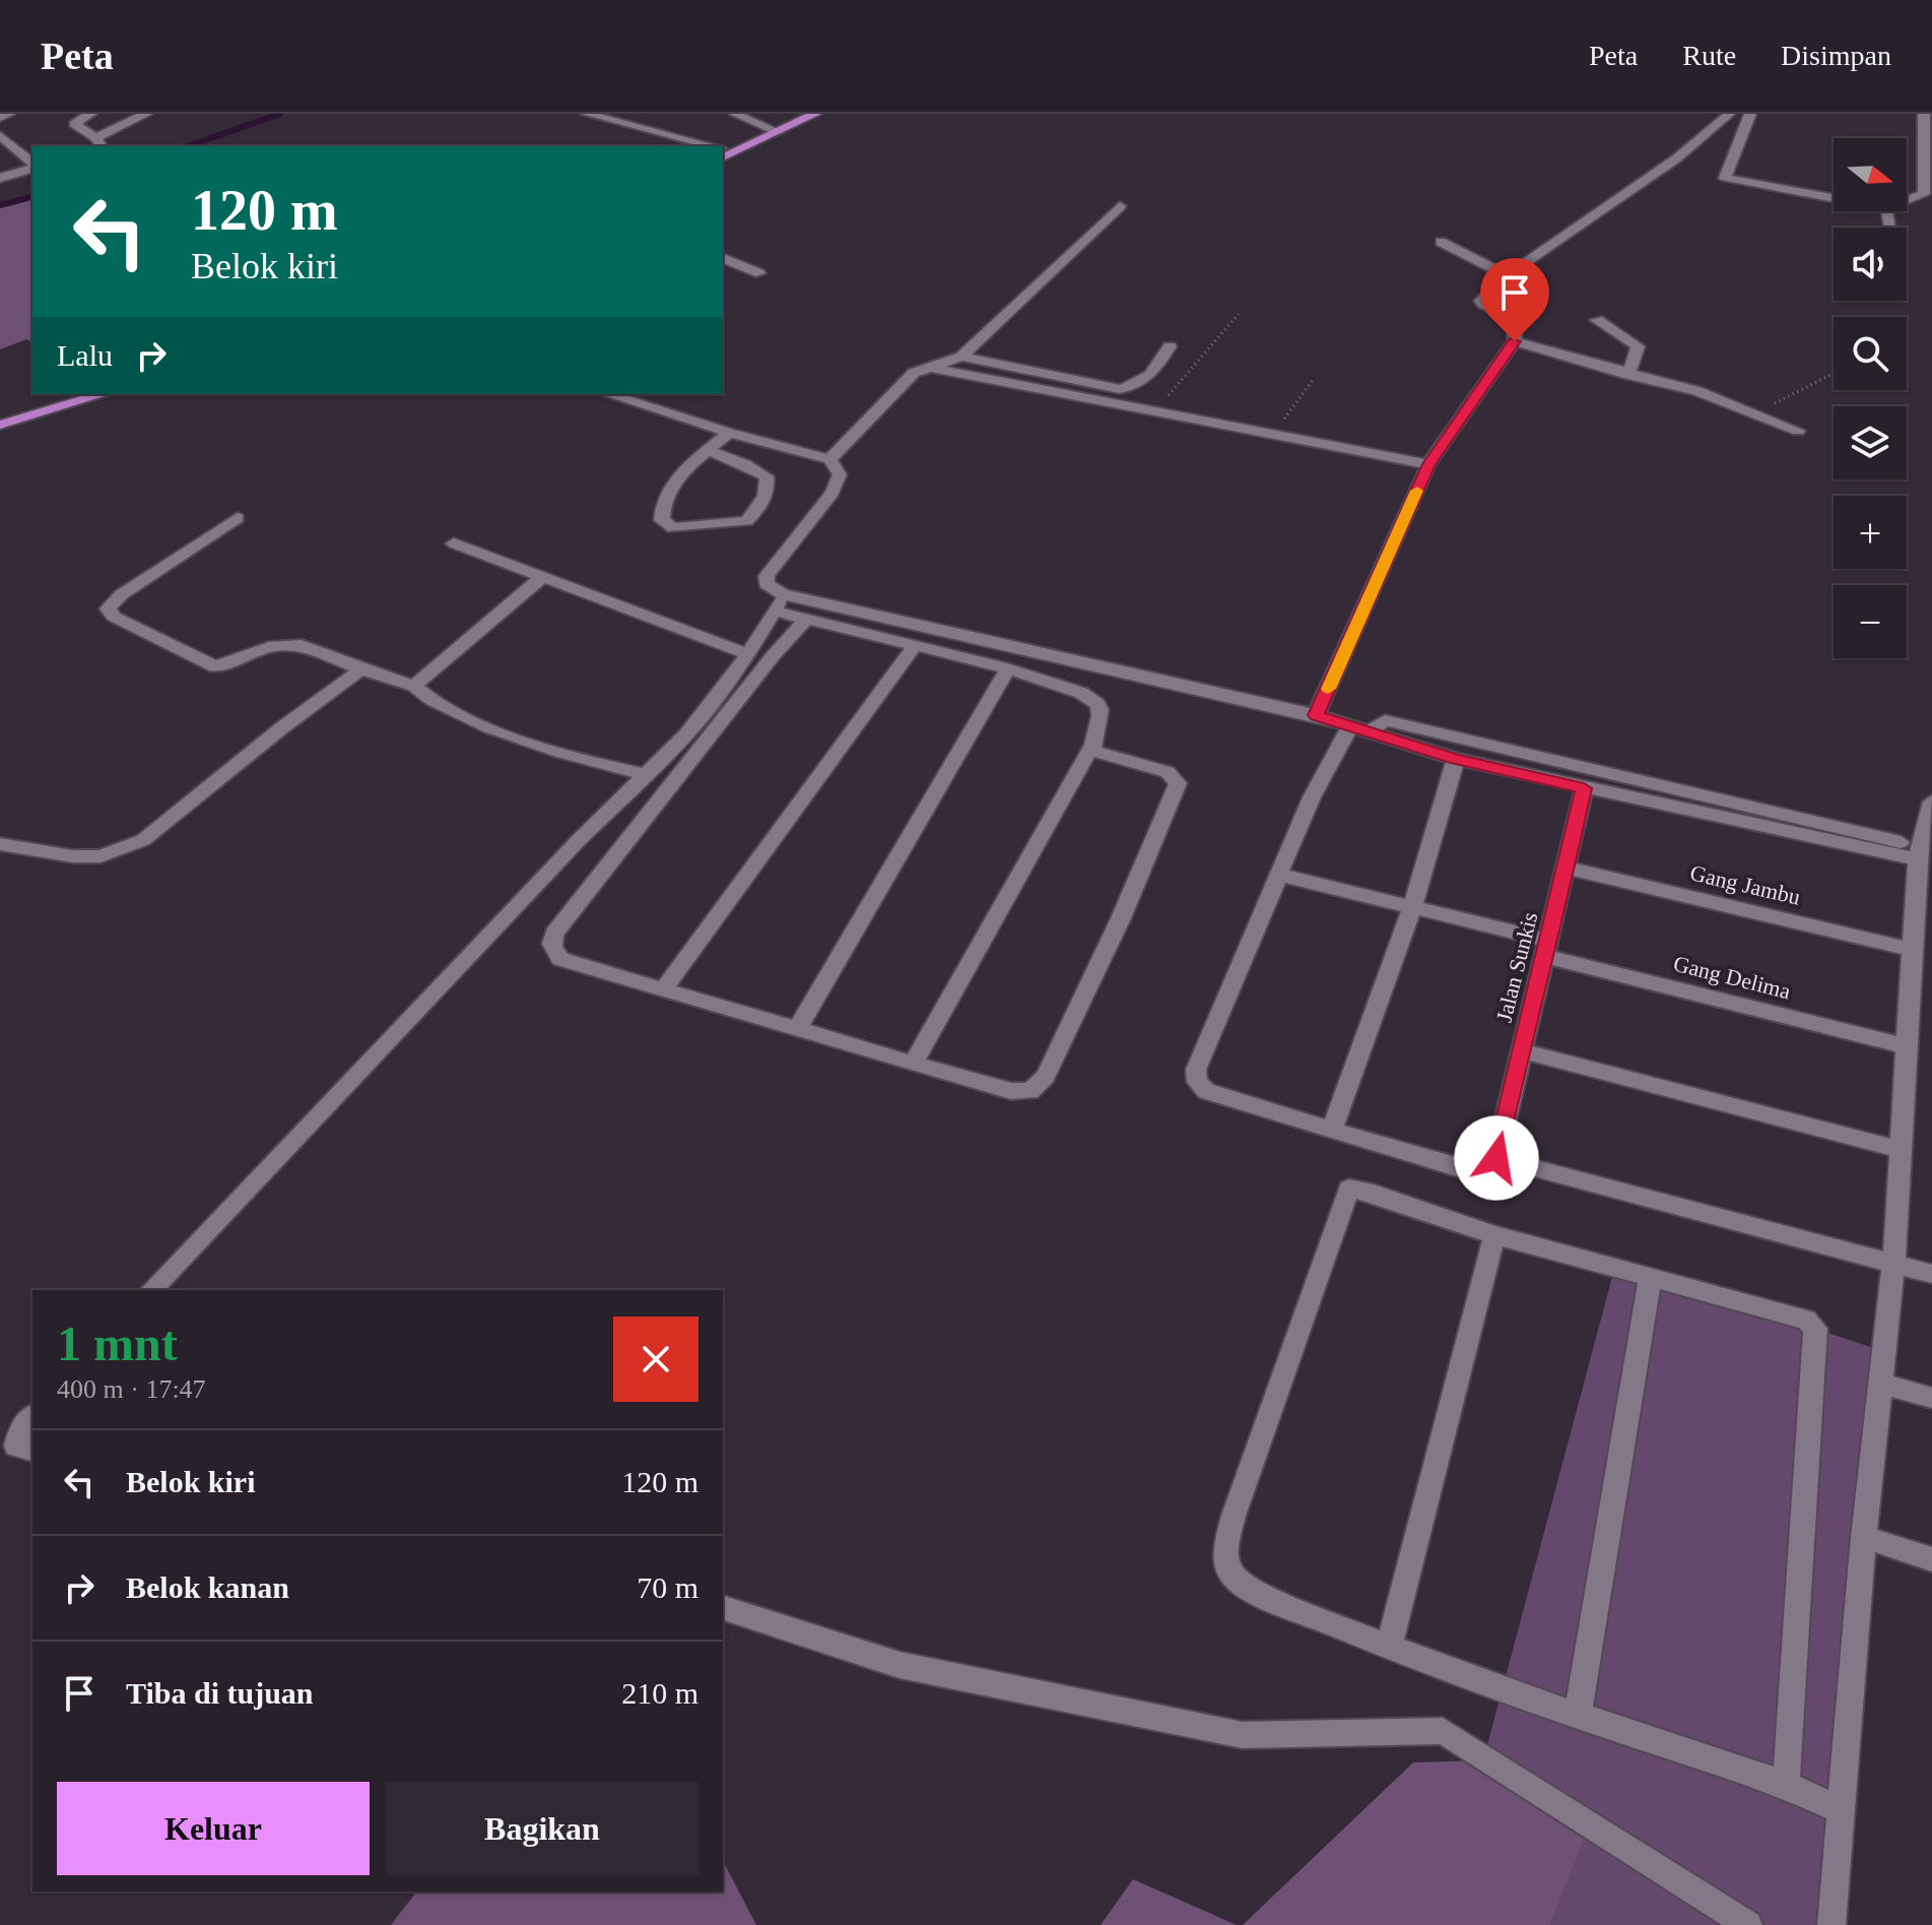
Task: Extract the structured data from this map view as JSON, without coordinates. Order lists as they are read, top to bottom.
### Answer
{
  "streets": {
    "street": ["Gang Jambu", "Jalan Sunkis", "Gang Delima"]
  },
  "crossings": [
    ["Gang Jambu", "Jalan Sunkis"],
    ["Jalan Sunkis", "Gang Delima"]
  ],
  "north": "right",
  "page": {
    "header": "Peta",
    "nav": ["Peta", "Rute", "Disimpan"],
    "map_buttons": ["+", "−"],
    "turn": ["120 m", "Belok kiri"],
    "then": "Lalu",
    "heading": ["1 mnt", "400 m · 17:47"],
    "list": [
      {
        "name": "Belok kiri",
        "value": "120 m"
      },
      {
        "name": "Belok kanan",
        "value": "70 m"
      },
      {
        "name": "Tiba di tujuan",
        "value": "210 m"
      }
    ],
    "buttons": ["Keluar", "Bagikan"]
  }
}
